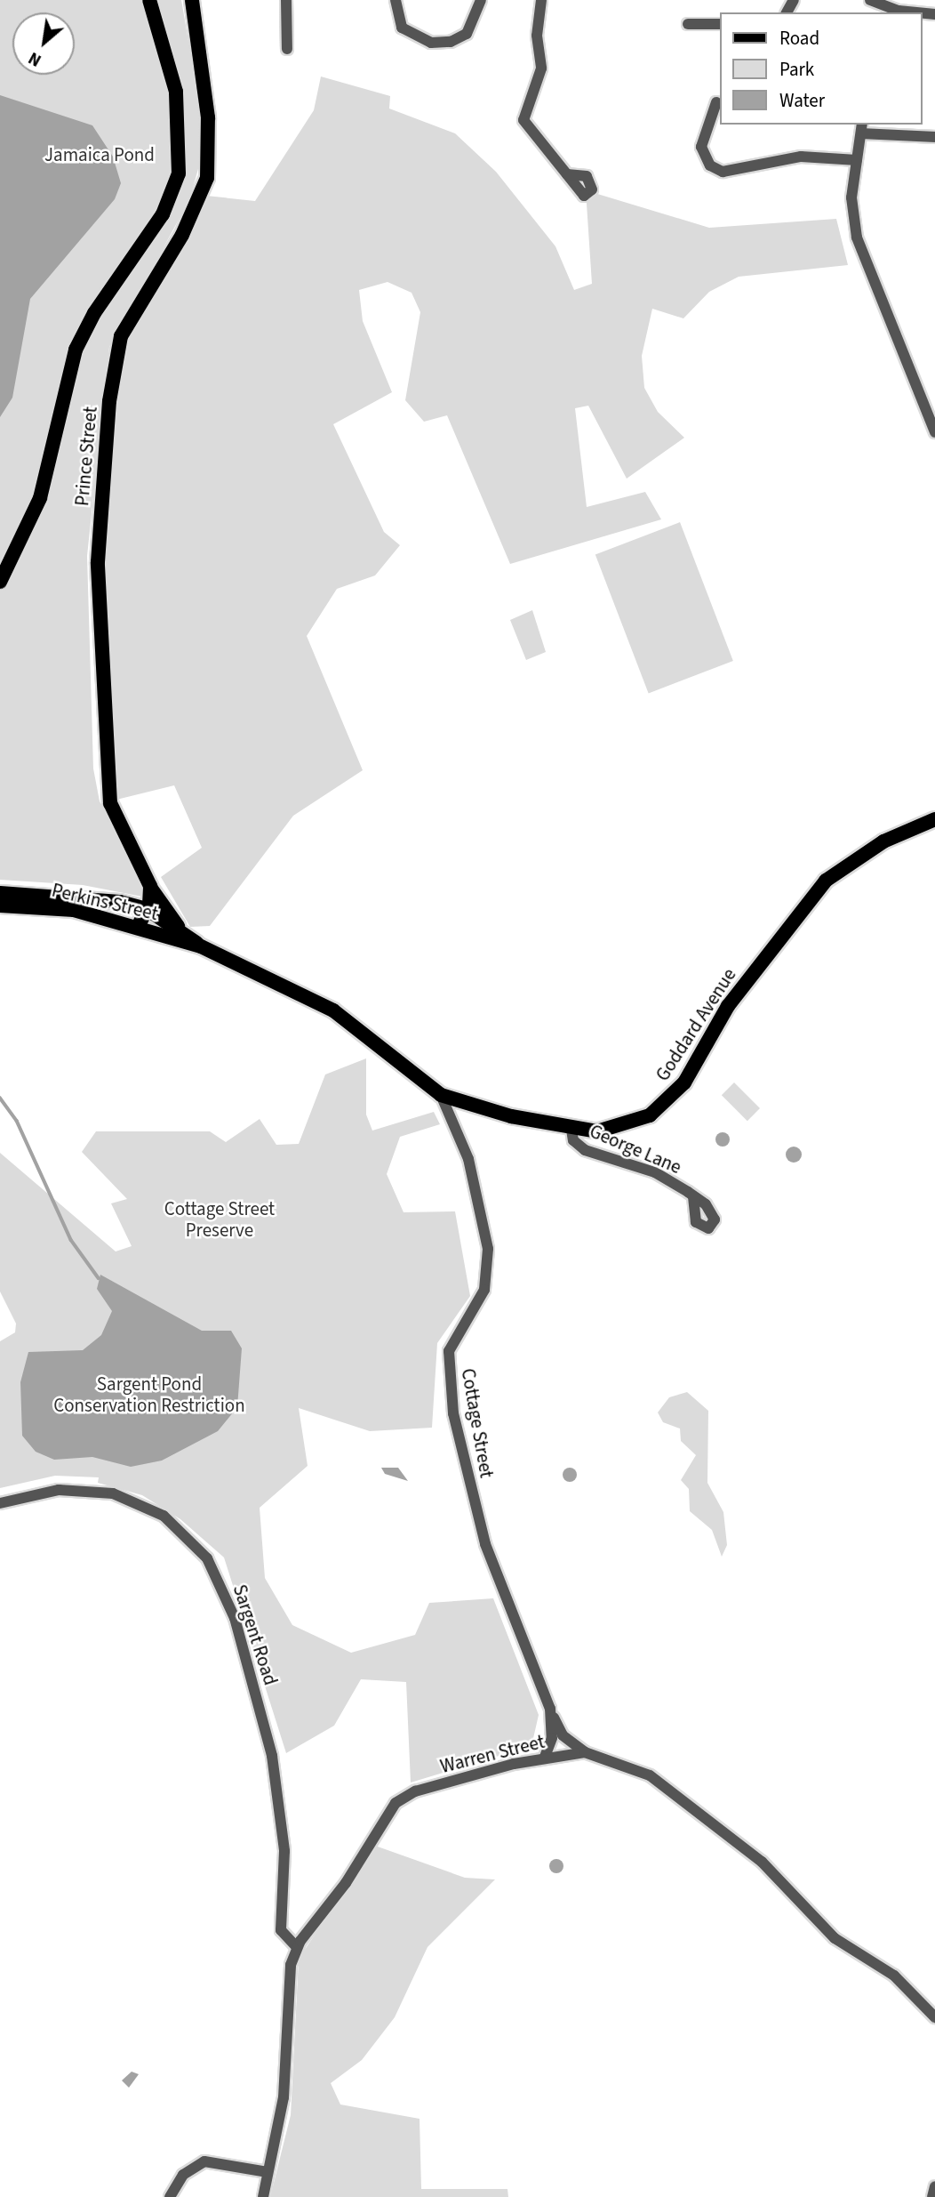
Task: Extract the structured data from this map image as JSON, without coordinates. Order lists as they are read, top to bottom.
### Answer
{
  "streets": {
    "main road": [
      "Prince Street",
      "Perkins Street",
      "Goddard Avenue",
      "Cottage Street"
    ],
    "street": ["George Lane", "Sargent Road", "Warren Street"]
  },
  "crossings": [
    ["Prince Street", "Perkins Street"],
    ["Perkins Street", "Cottage Street"],
    ["Goddard Avenue", "George Lane"],
    ["Goddard Avenue", "Cottage Street"],
    ["Cottage Street", "Warren Street"],
    ["Sargent Road", "Warren Street"]
  ],
  "parks": ["Jamaica Pond", "Cottage Street Preserve", "Sargent Pond Conservation Restriction"],
  "legend": ["Road", "Park", "Water"],
  "north": "bottom left"
}
